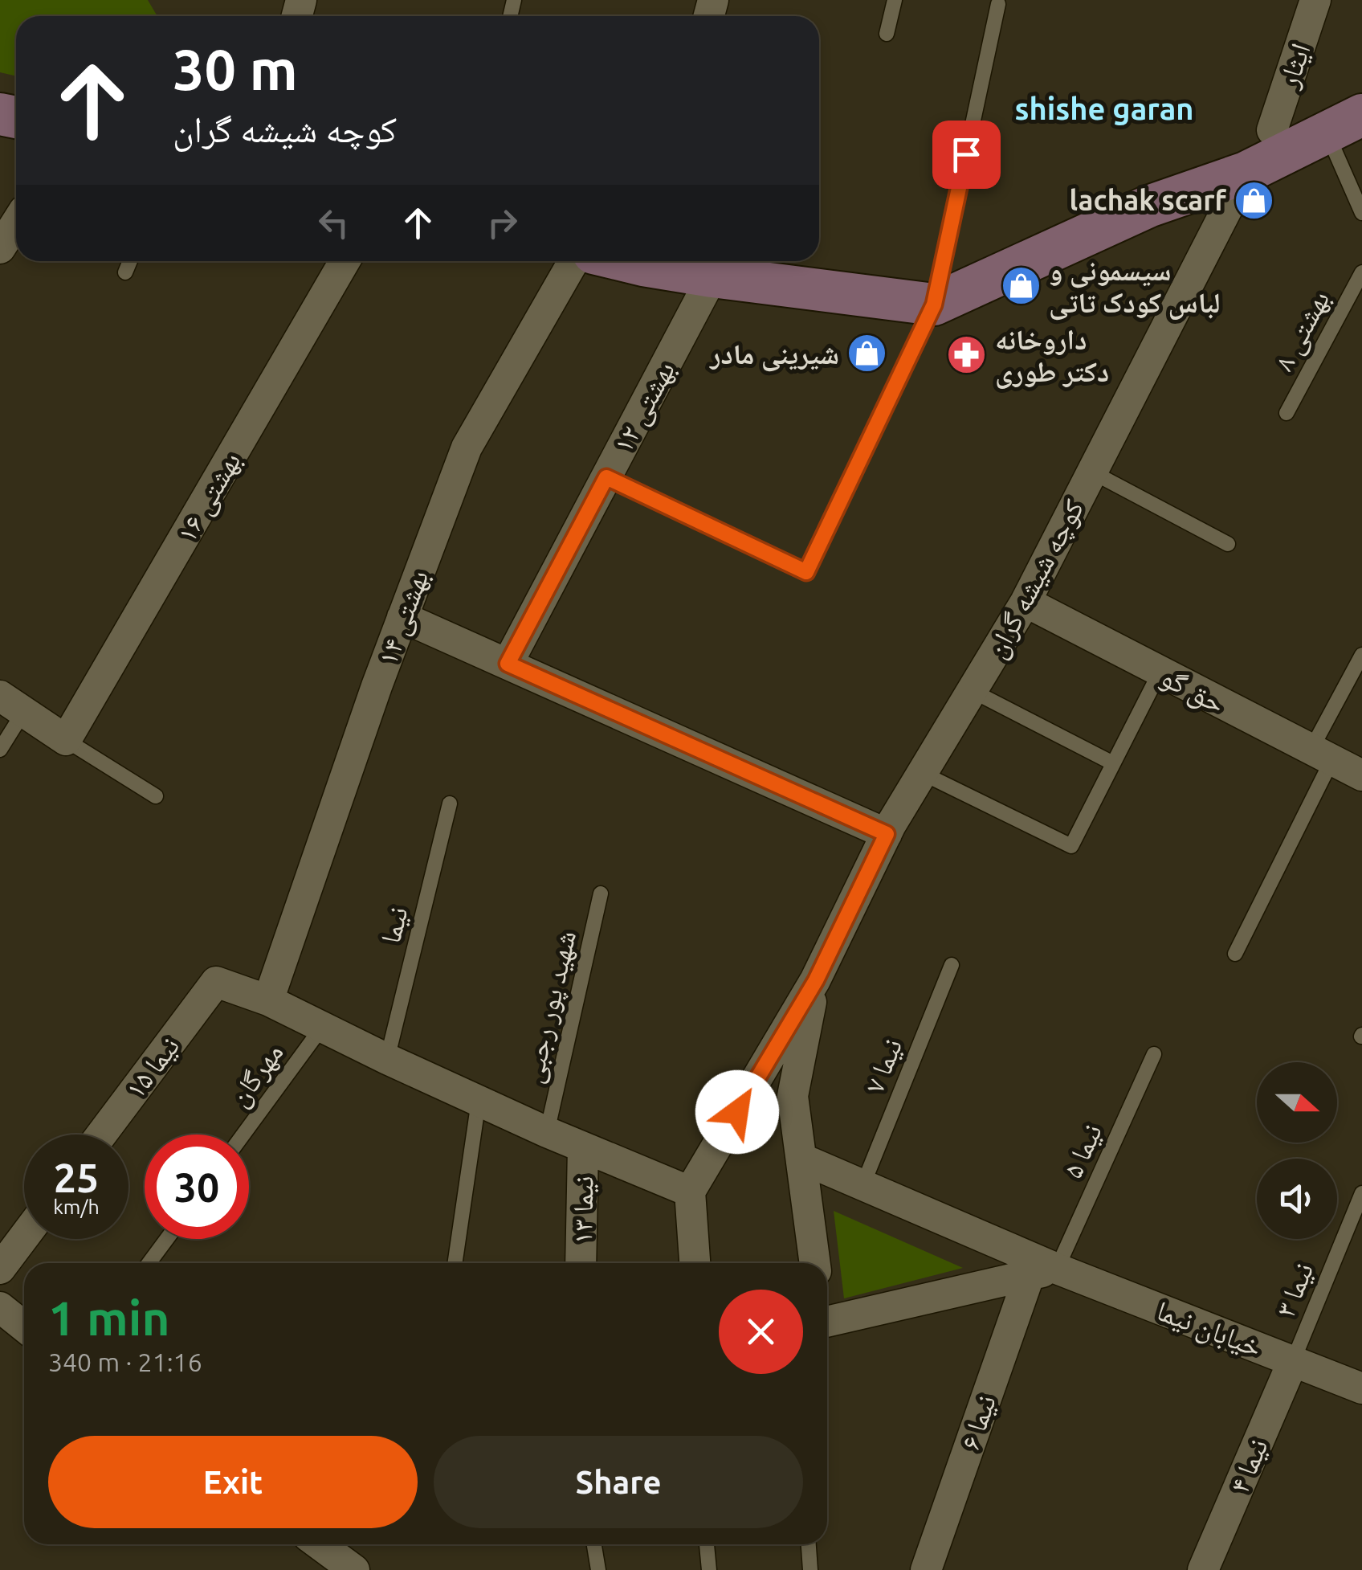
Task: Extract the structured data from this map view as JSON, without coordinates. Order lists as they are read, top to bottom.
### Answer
{
  "streets": {
    "street": [
      "ایثار",
      "بهشتی ۱۲",
      "بهشتی ۱۶",
      "کوچه شیشه گران",
      "بهشتی ۱۴",
      "حق گو",
      "نیما ۱۵",
      "نیما ۱۳",
      "خیابان نیما",
      "نیما ۶",
      "نیما ۴"
    ],
    "lane": [
      "بهشتی ۸",
      "نیما",
      "شهید پور رجبی",
      "نیما ۷",
      "مهرگان",
      "نیما ۵",
      "نیما ۳"
    ]
  },
  "crossings": [
    ["کوچه شیشه گران", "حق گو"],
    ["بهشتی ۱۴", "نیما ۱۵"],
    ["نیما ۷", "خیابان نیما"],
    ["نیما ۵", "خیابان نیما"],
    ["نیما ۵", "نیما ۶"],
    ["نیما ۳", "خیابان نیما"],
    ["نیما ۳", "نیما ۴"],
    ["خیابان نیما", "نیما ۶"],
    ["خیابان نیما", "نیما ۴"]
  ],
  "districts": ["shishe garan"],
  "places": {
    "shop": ["lachak scarf", "سیسمونی و لباس کودک تاتی", "شیرینی مادر"],
    "pharmacy": ["داروخانه دکتر طوری"]
  },
  "north": "right",
  "page": {
    "turn": ["30 m", "کوچه شیشه گران"],
    "speed": "25 km/h",
    "limit": "30",
    "heading": ["1 min", "340 m · 21:16"],
    "buttons": ["Exit", "Share"]
  }
}
